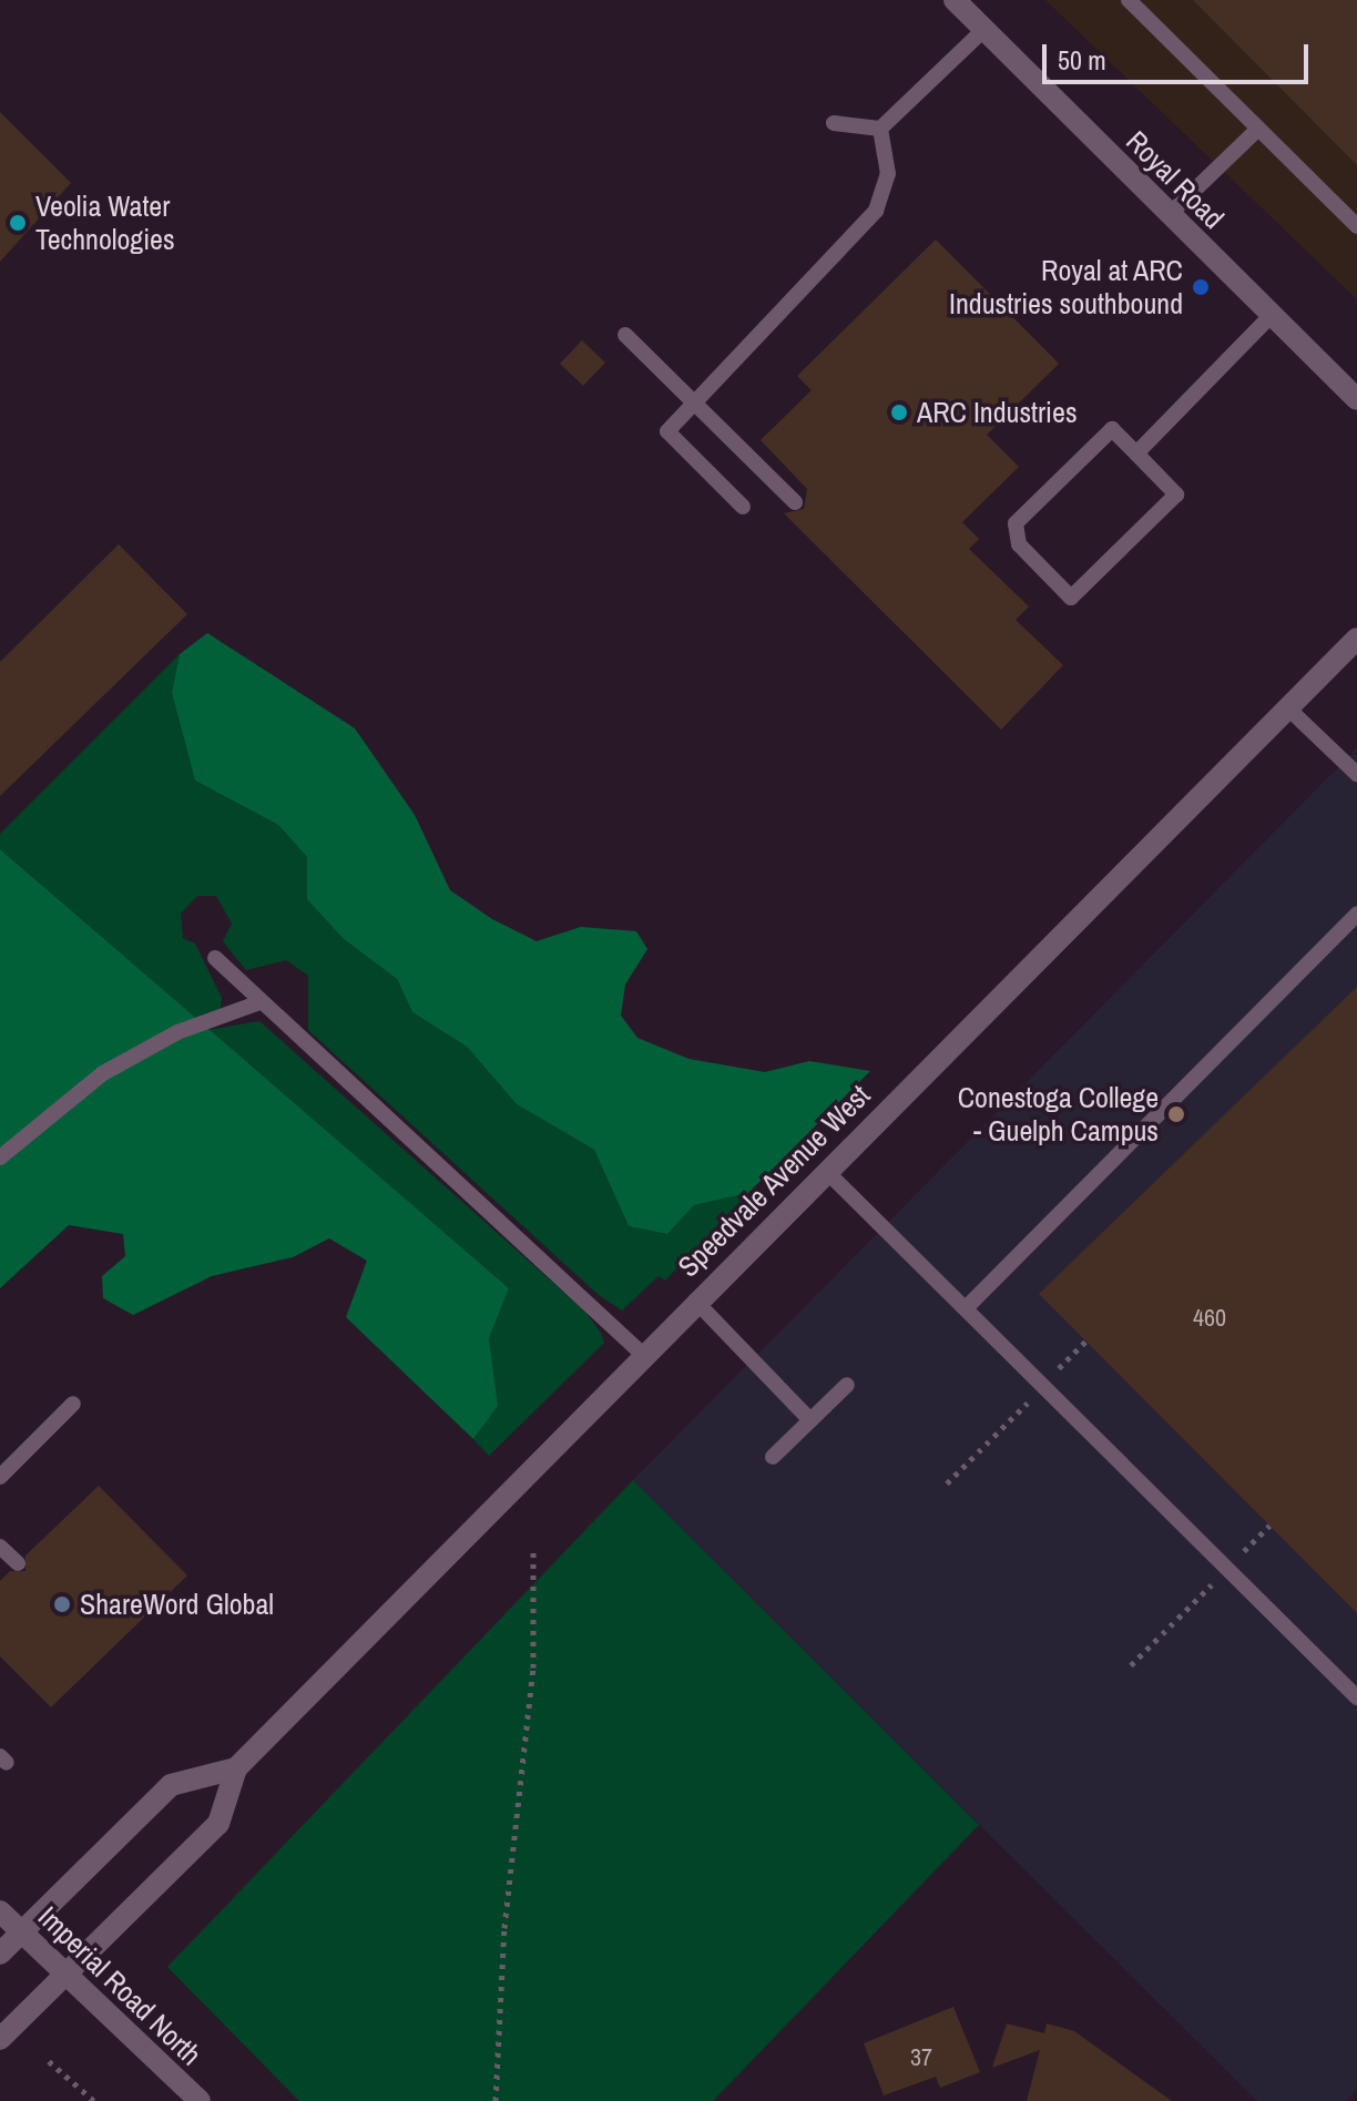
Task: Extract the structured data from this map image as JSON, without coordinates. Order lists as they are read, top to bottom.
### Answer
{
  "streets": {
    "main road": ["Royal Road", "Speedvale Avenue West", "Imperial Road North"]
  },
  "crossings": [
    ["Speedvale Avenue West", "Imperial Road North"]
  ],
  "places": [
    "Veolia Water Technologies",
    "Royal at ARC Industries southbound",
    "ARC Industries",
    "Conestoga College - Guelph Campus",
    "ShareWord Global"
  ],
  "house_numbers": ["460", "37"],
  "scale_bar": "50 m"
}
